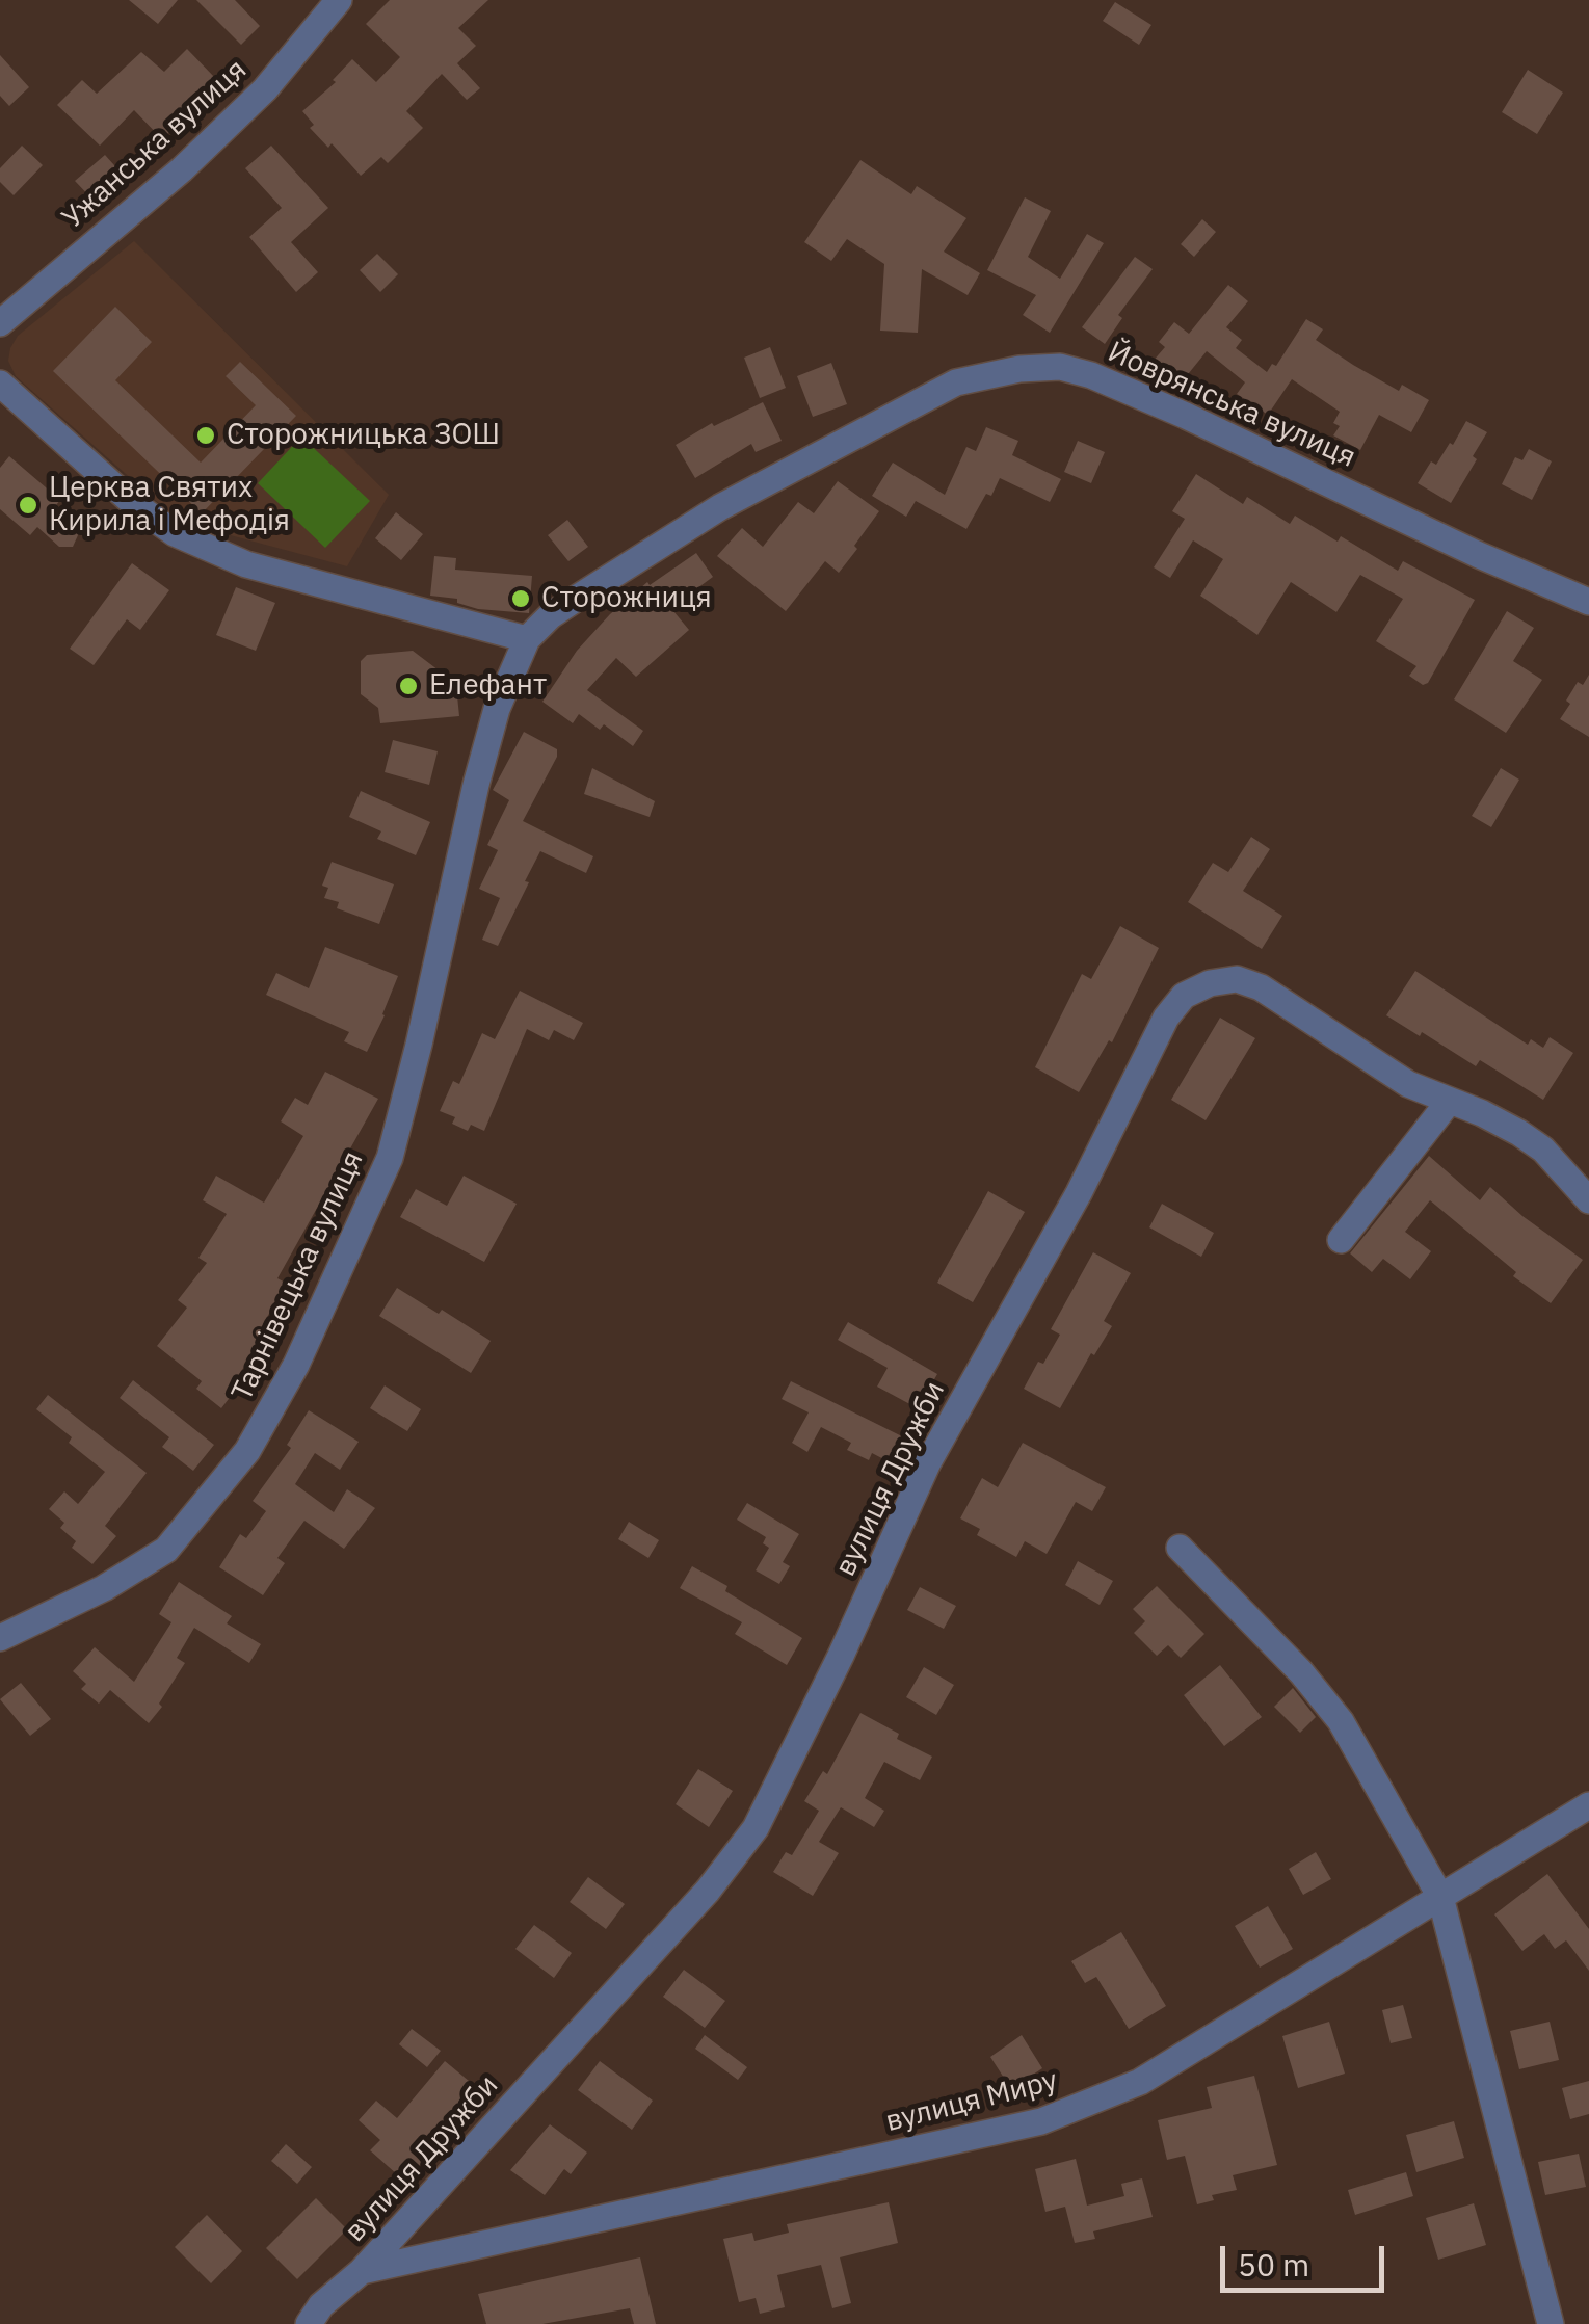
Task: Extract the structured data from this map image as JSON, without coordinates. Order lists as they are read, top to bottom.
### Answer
{
  "streets": {
    "street": [
      "Ужанська вулиця",
      "Йоврянська вулиця",
      "Тарнівецька вулиця",
      "вулиця Дружби",
      "вулиця Миру"
    ]
  },
  "crossings": [
    ["Йоврянська вулиця", "Тарнівецька вулиця"],
    ["вулиця Дружби", "вулиця Миру"]
  ],
  "places": [
    "Сторожницька ЗОШ",
    "Церква Святих Кирила і Мефодія",
    "Сторожниця",
    "Елефант"
  ],
  "scale_bar": "50 m"
}
